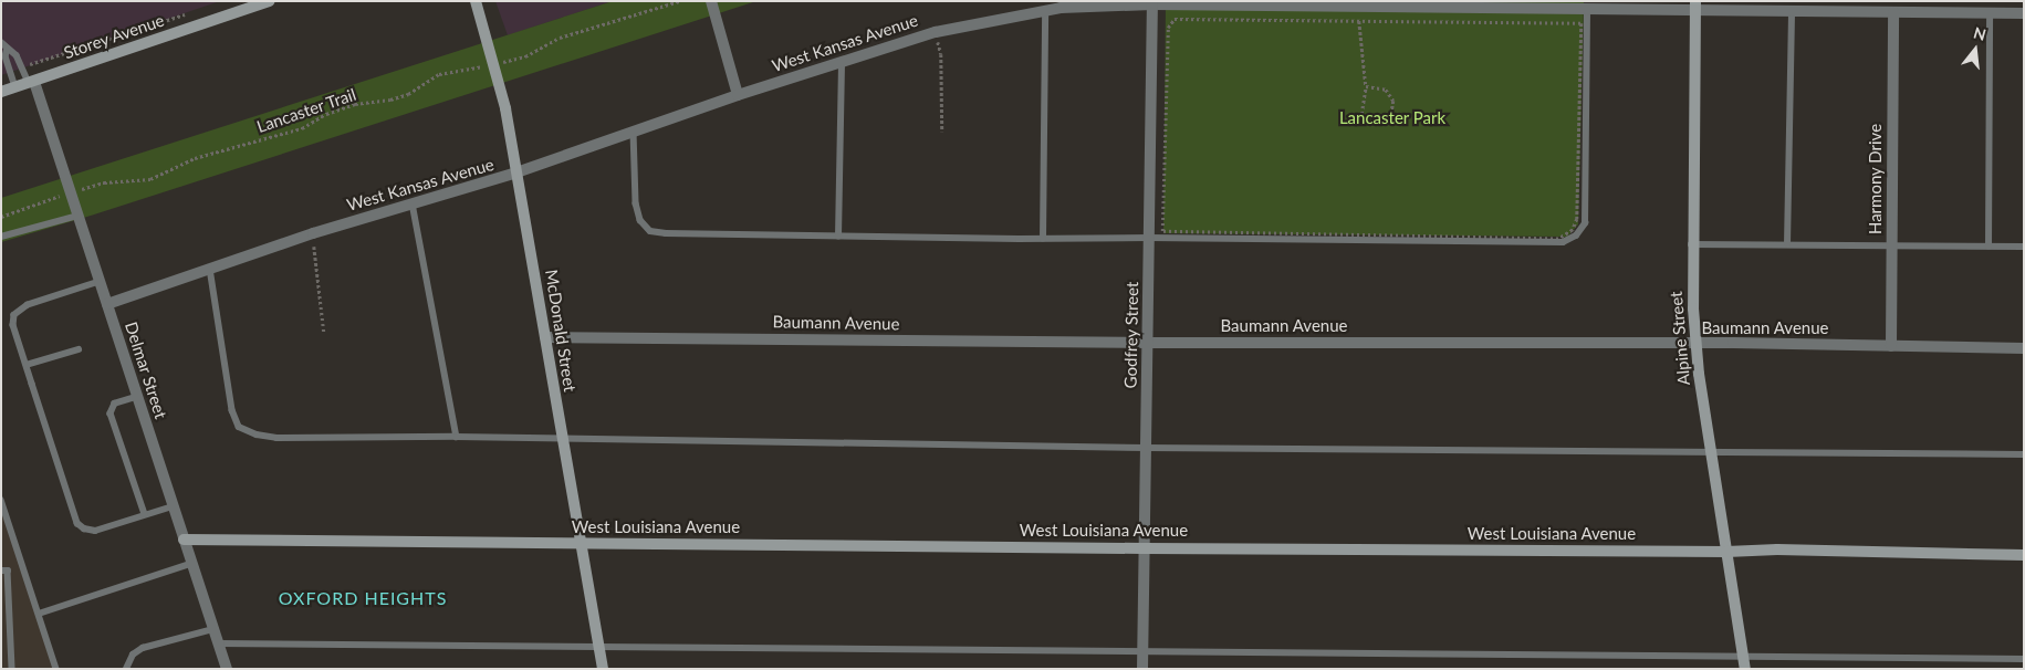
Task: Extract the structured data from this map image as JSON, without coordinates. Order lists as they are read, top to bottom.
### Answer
{
  "streets": {
    "street": [
      "Storey Avenue",
      "West Kansas Avenue",
      "Harmony Drive",
      "Baumann Avenue",
      "McDonald Street",
      "Godfrey Street",
      "Alpine Street",
      "Delmar Street",
      "West Louisiana Avenue"
    ],
    "path": ["Lancaster Trail"]
  },
  "crossings": [
    ["Storey Avenue", "Delmar Street"],
    ["West Kansas Avenue", "Harmony Drive"],
    ["West Kansas Avenue", "McDonald Street"],
    ["West Kansas Avenue", "Godfrey Street"],
    ["West Kansas Avenue", "Alpine Street"],
    ["West Kansas Avenue", "Delmar Street"],
    ["Lancaster Trail", "McDonald Street"],
    ["Lancaster Trail", "Delmar Street"],
    ["Harmony Drive", "Baumann Avenue"],
    ["Baumann Avenue", "McDonald Street"],
    ["Baumann Avenue", "Godfrey Street"],
    ["Baumann Avenue", "Alpine Street"],
    ["McDonald Street", "West Louisiana Avenue"],
    ["Godfrey Street", "West Louisiana Avenue"],
    ["Alpine Street", "West Louisiana Avenue"],
    ["Delmar Street", "West Louisiana Avenue"]
  ],
  "districts": ["OXFORD HEIGHTS"],
  "parks": ["Lancaster Park"],
  "north": "top"
}
